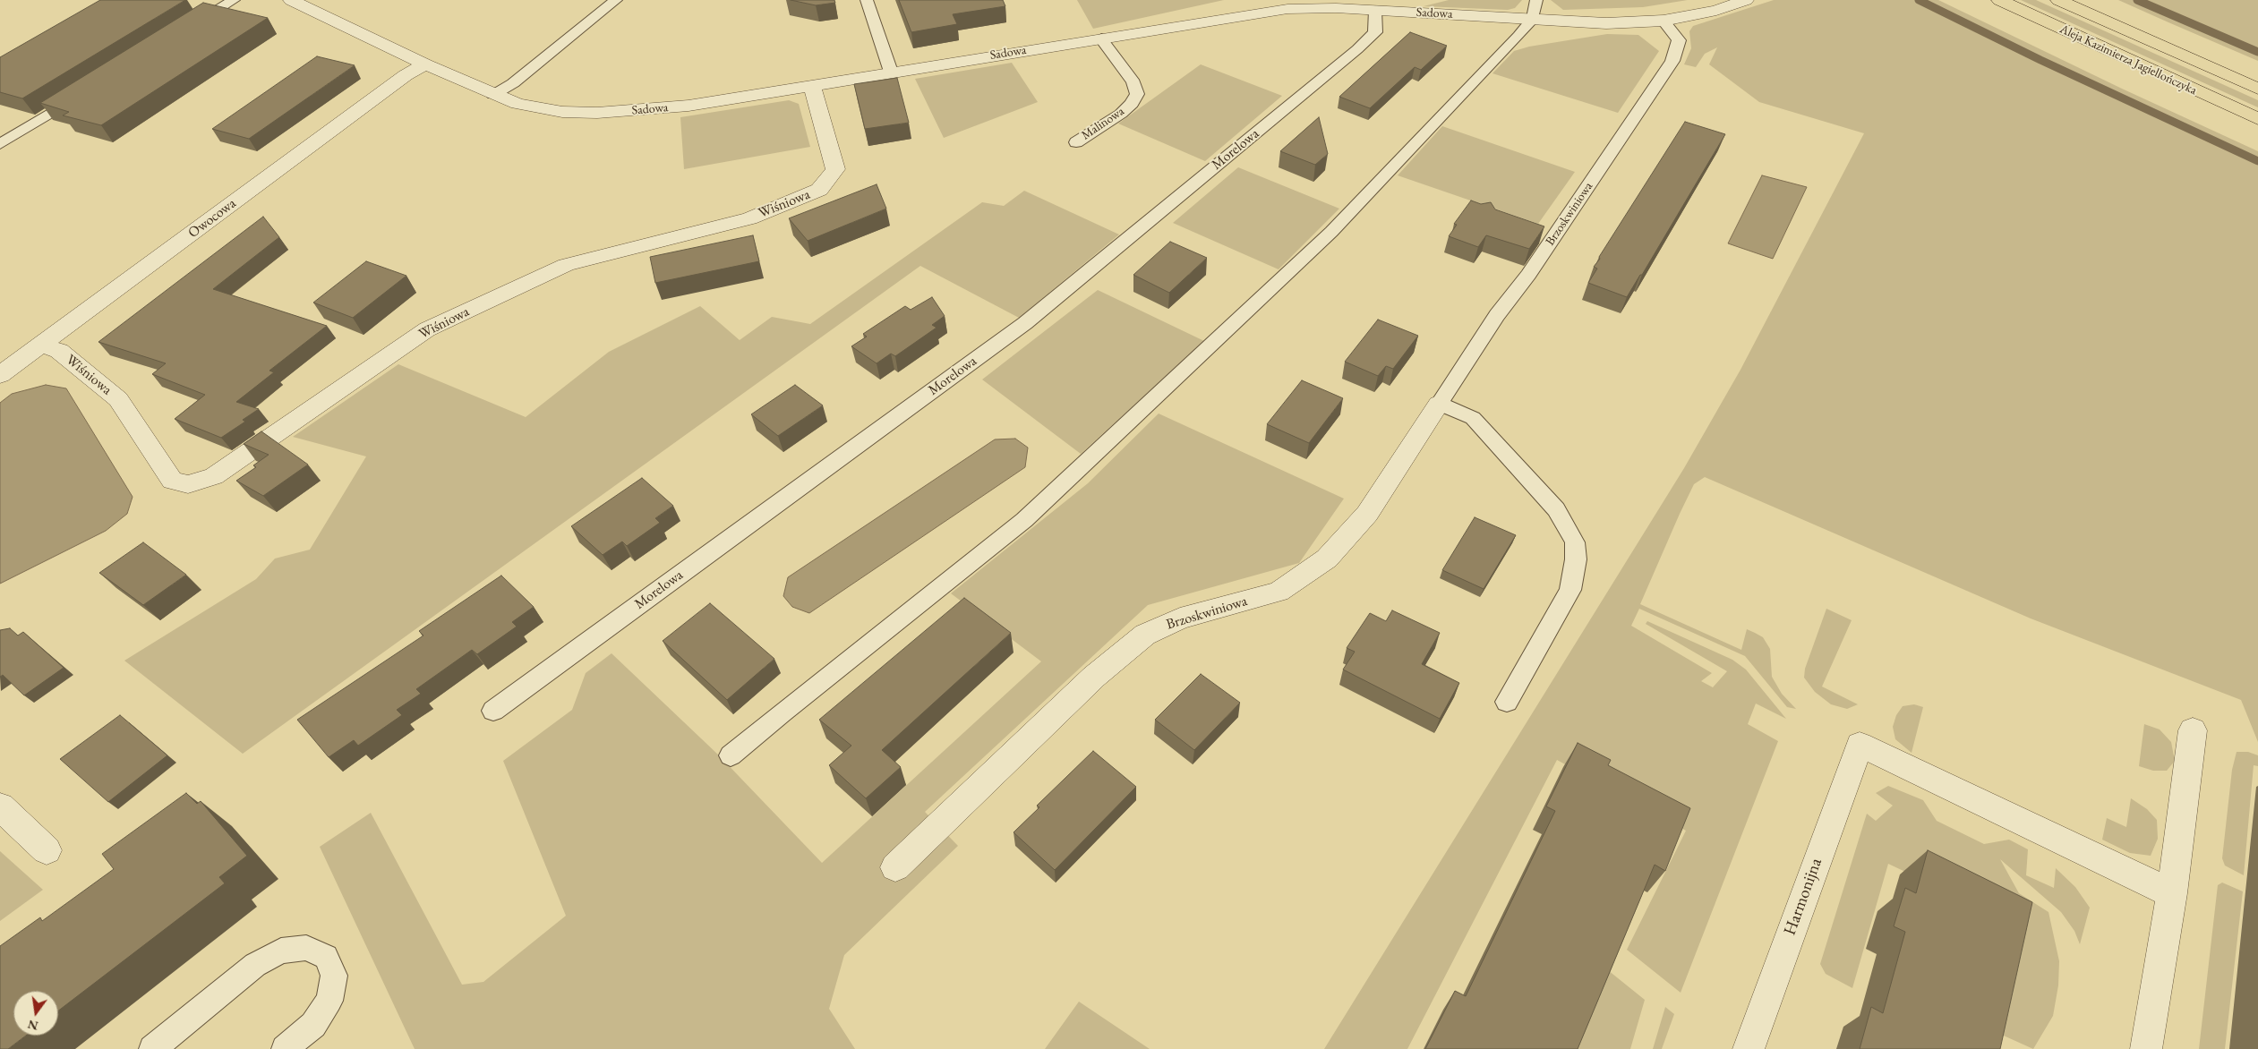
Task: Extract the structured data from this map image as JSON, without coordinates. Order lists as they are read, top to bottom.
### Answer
{
  "streets": {
    "highway": ["Aleja Kazimierza Jagiellończyka"],
    "street": [
      "Sadowa",
      "Wiśniowa",
      "Brzoskwiniowa",
      "Owocowa",
      "Harmonijna"
    ],
    "lane": ["Malinowa", "Morelowa"]
  },
  "crossings": [
    ["Sadowa", "Malinowa"],
    ["Sadowa", "Morelowa"],
    ["Sadowa", "Wiśniowa"],
    ["Sadowa", "Brzoskwiniowa"],
    ["Sadowa", "Owocowa"],
    ["Wiśniowa", "Owocowa"]
  ],
  "north": "bottom"
}
